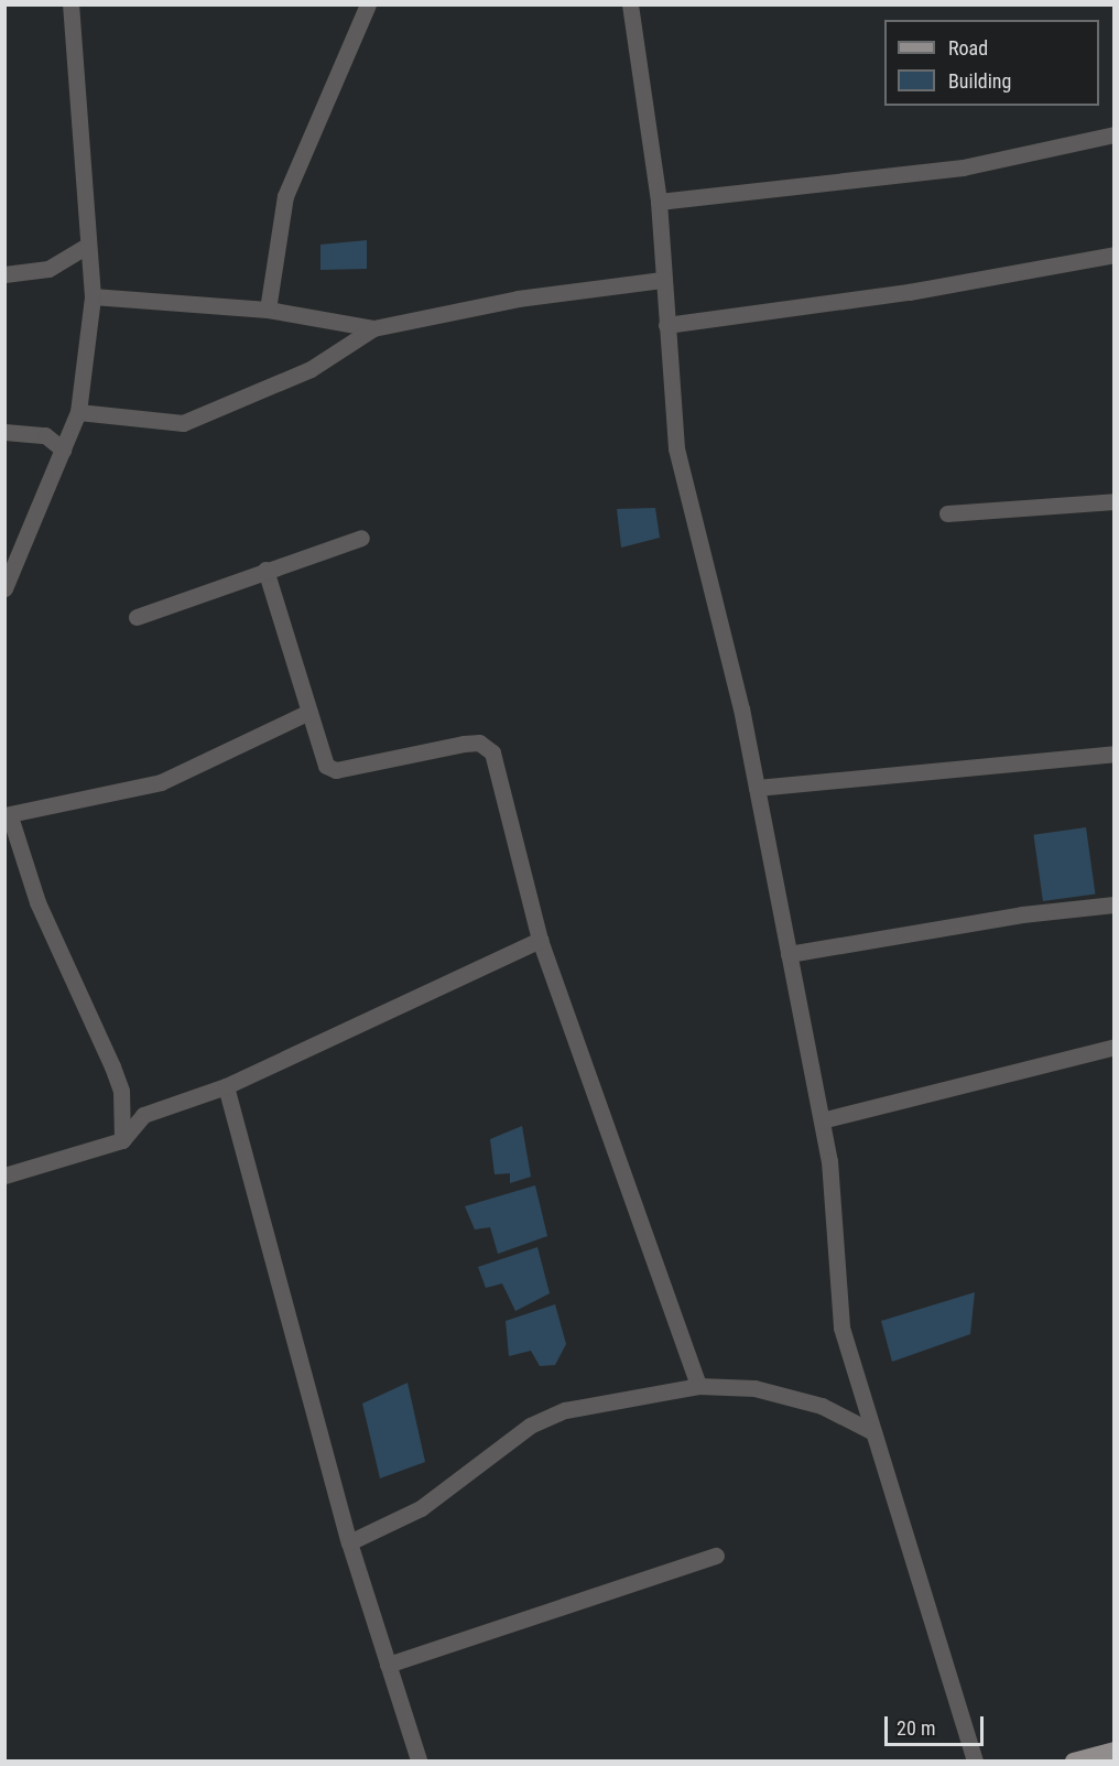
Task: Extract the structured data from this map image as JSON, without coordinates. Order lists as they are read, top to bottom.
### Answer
{
  "legend": ["Road", "Building"],
  "scale_bar": "20 m"
}
